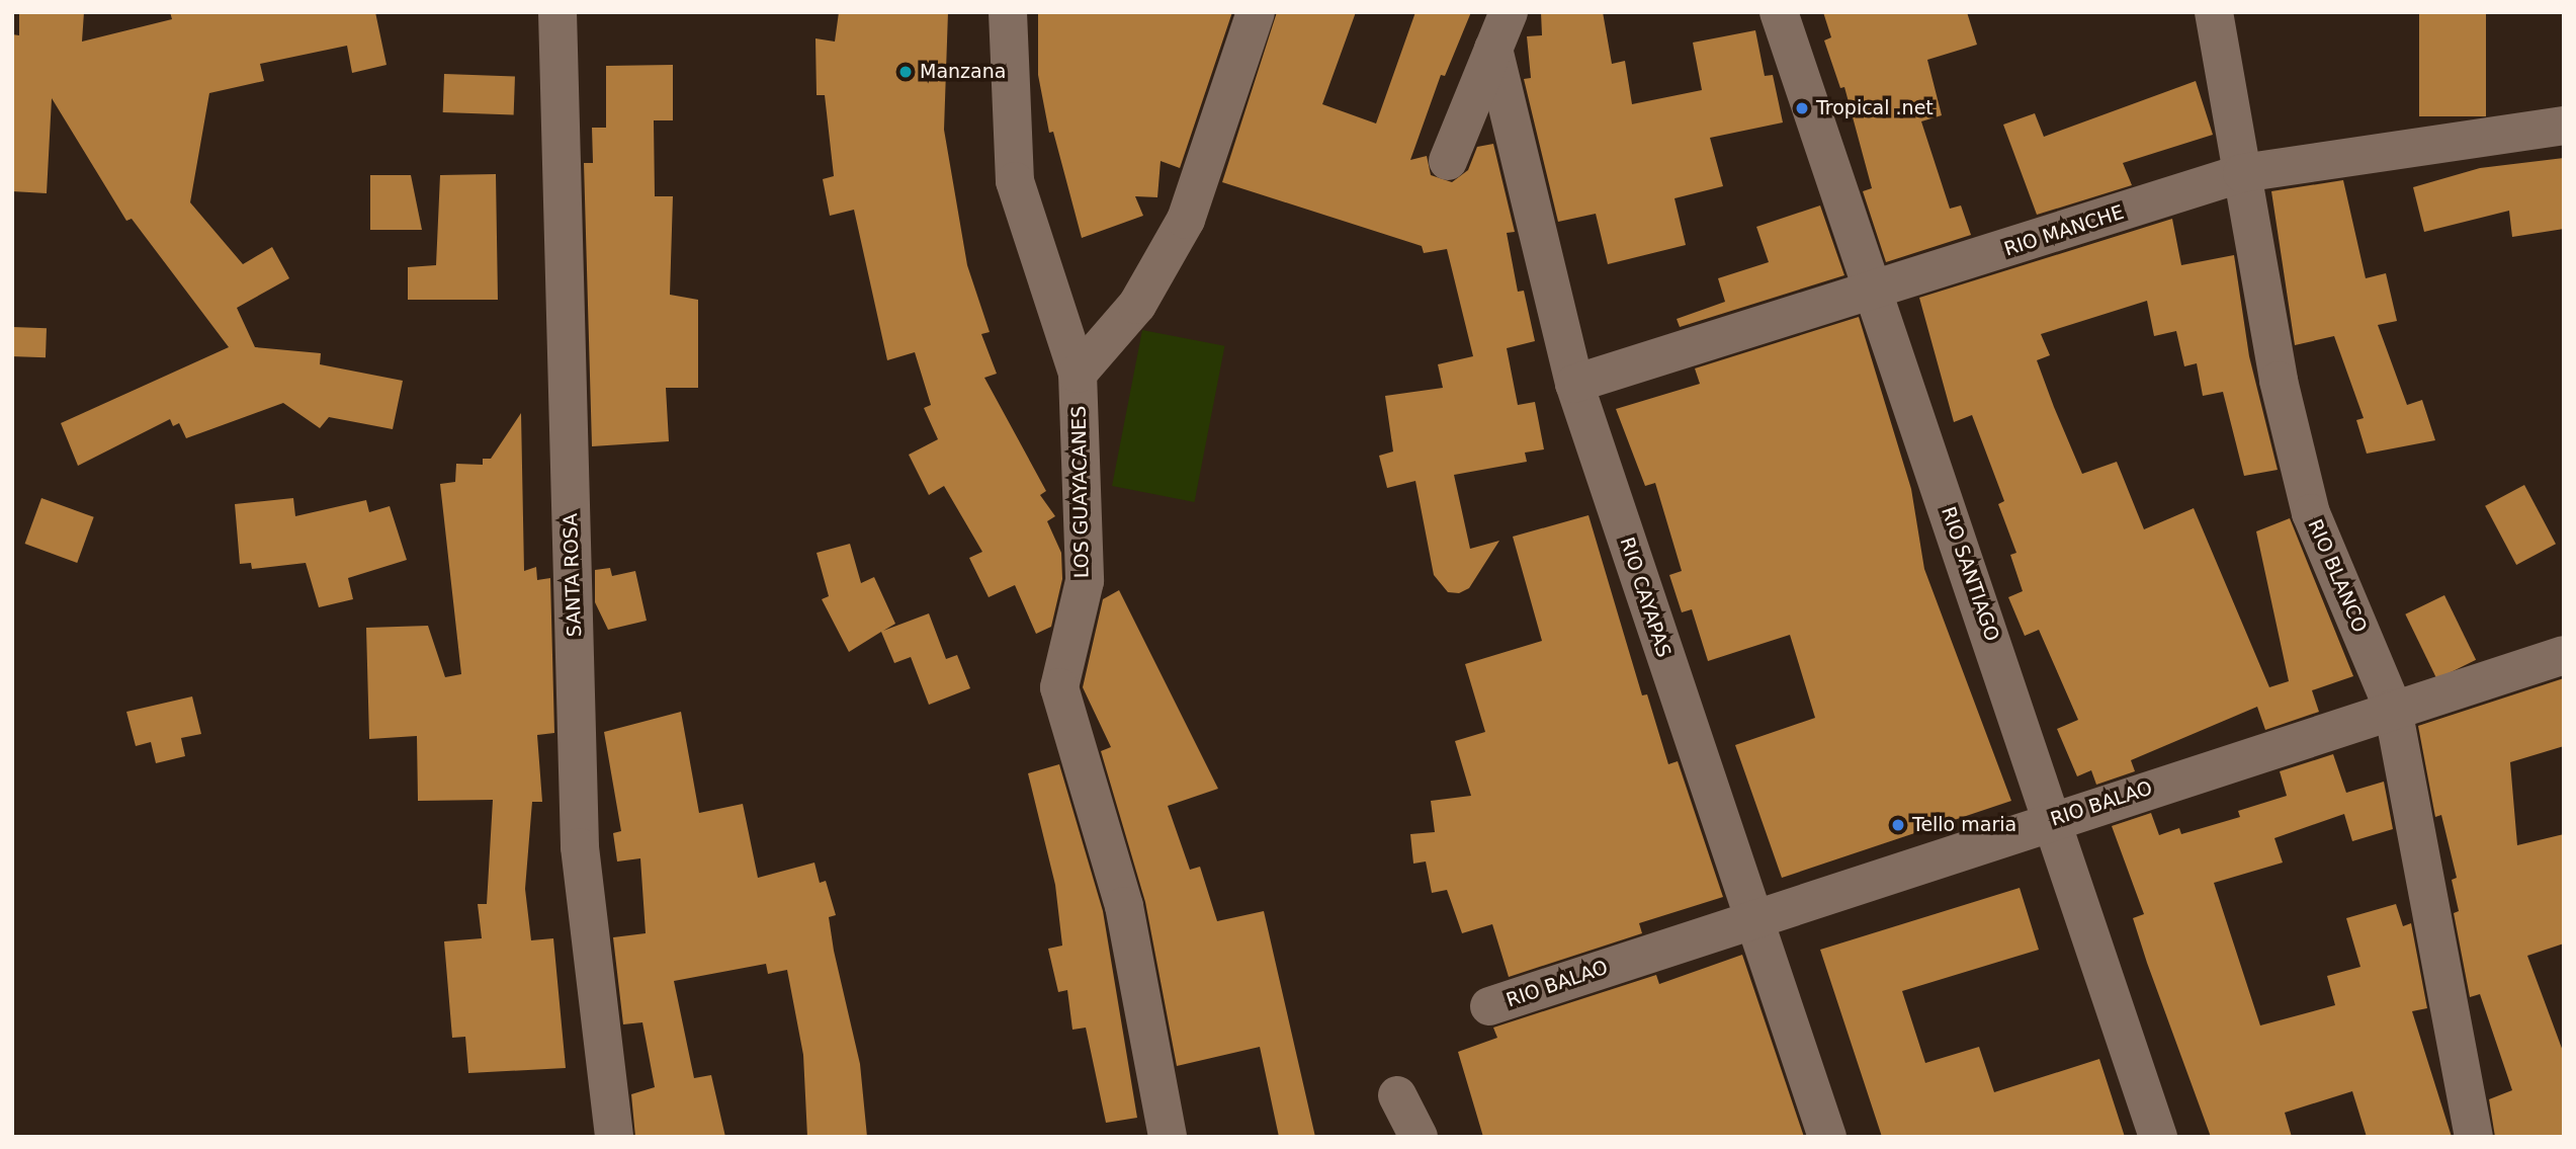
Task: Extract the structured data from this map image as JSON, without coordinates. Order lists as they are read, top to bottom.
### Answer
{
  "streets": {
    "street": [
      "RIO MANCHE",
      "LOS GUAYACANES",
      "RIO SANTIAGO",
      "SANTA ROSA",
      "RIO BLANCO",
      "RIO CAYAPAS",
      "RIO BALAO"
    ]
  },
  "crossings": [
    ["RIO MANCHE", "RIO SANTIAGO"],
    ["RIO MANCHE", "RIO BLANCO"],
    ["RIO MANCHE", "RIO CAYAPAS"],
    ["RIO SANTIAGO", "RIO BALAO"],
    ["RIO BLANCO", "RIO BALAO"],
    ["RIO CAYAPAS", "RIO BALAO"]
  ],
  "places": ["Manzana", "Tropical .net", "Tello maria"]
}
